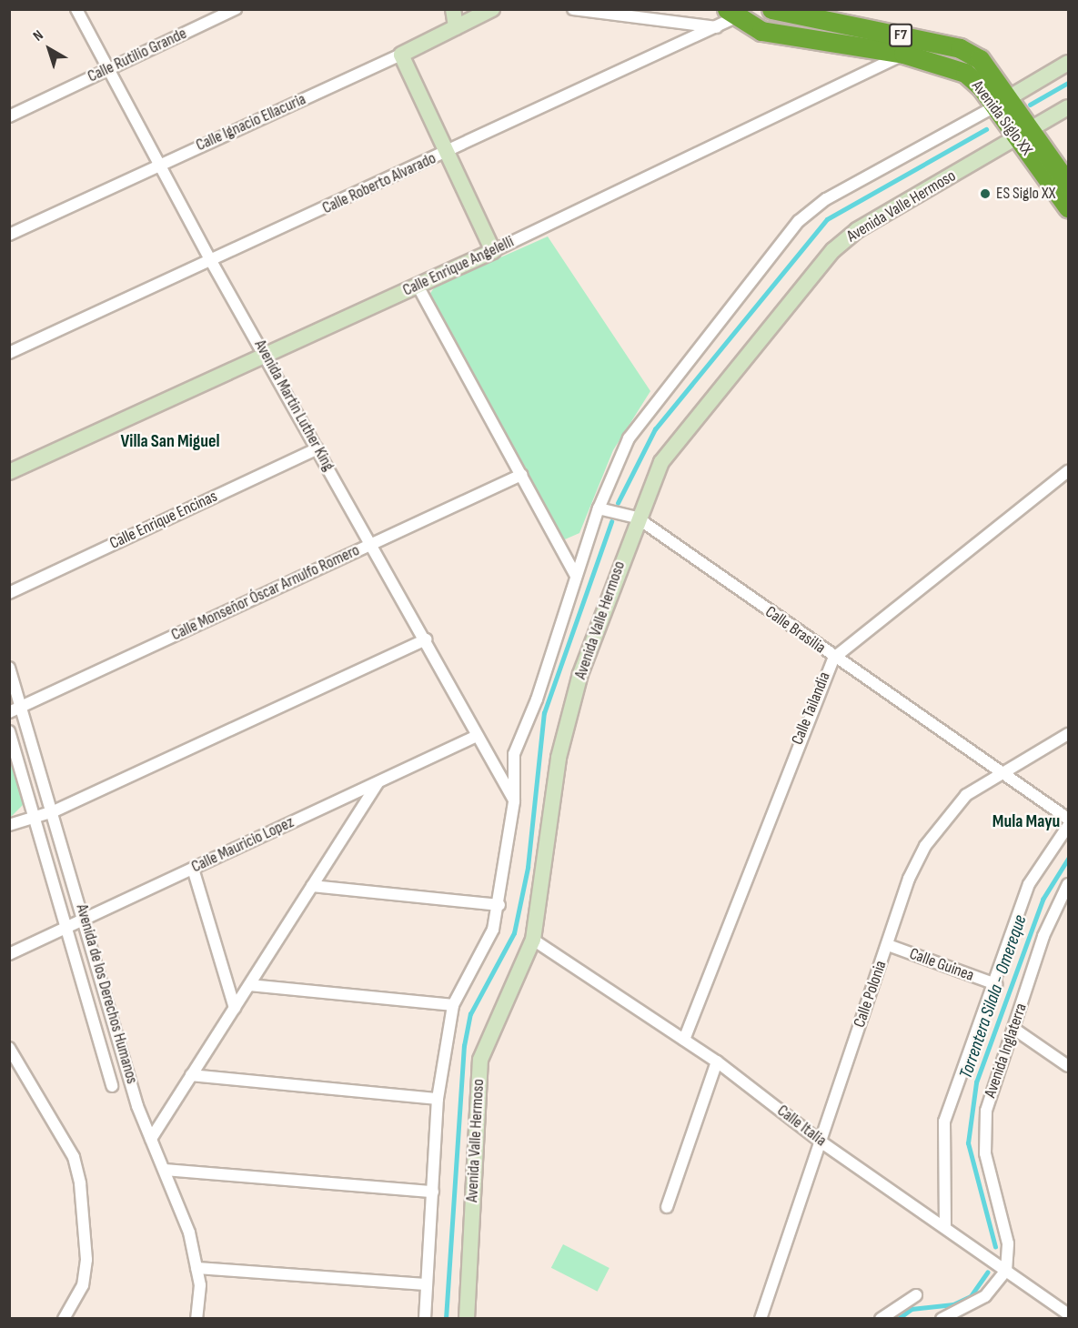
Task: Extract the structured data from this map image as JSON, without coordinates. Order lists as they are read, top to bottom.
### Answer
{
  "streets": {
    "highway": ["F7", "Avenida Siglo XX"],
    "street": [
      "Calle Rutilio Grande",
      "Calle Ignacio Ellacuria",
      "Calle Roberto Alvarado",
      "Avenida Valle Hermoso",
      "Calle Enrique Angelelli",
      "Avenida Martin Luther King",
      "Calle Enrique Encinas",
      "Calle Monseñor Óscar Arnulfo Romero",
      "Calle Brasilia",
      "Calle Tailandia",
      "Calle Mauricio Lopez",
      "Calle Guinea",
      "Avenida de los Derechos Humanos",
      "Calle Polonia",
      "Avenida Inglaterra",
      "Calle Italia"
    ]
  },
  "crossings": [
    ["Calle Rutilio Grande", "Avenida Martin Luther King"],
    ["Avenida Siglo XX", "Calle Roberto Alvarado"],
    ["Avenida Siglo XX", "Avenida Valle Hermoso"],
    ["Avenida Siglo XX", "Calle Enrique Angelelli"],
    ["Calle Ignacio Ellacuria", "Avenida Martin Luther King"],
    ["Calle Roberto Alvarado", "Avenida Martin Luther King"],
    ["Avenida Valle Hermoso", "Avenida Martin Luther King"],
    ["Avenida Valle Hermoso", "Calle Brasilia"],
    ["Avenida Valle Hermoso", "Calle Italia"],
    ["Calle Enrique Angelelli", "Avenida Martin Luther King"],
    ["Avenida Martin Luther King", "Calle Enrique Encinas"],
    ["Avenida Martin Luther King", "Calle Monseñor Óscar Arnulfo Romero"],
    ["Avenida Martin Luther King", "Calle Mauricio Lopez"],
    ["Calle Monseñor Óscar Arnulfo Romero", "Avenida de los Derechos Humanos"],
    ["Calle Brasilia", "Calle Tailandia"],
    ["Calle Brasilia", "Calle Polonia"],
    ["Calle Tailandia", "Calle Italia"],
    ["Calle Mauricio Lopez", "Avenida de los Derechos Humanos"],
    ["Calle Guinea", "Calle Polonia"],
    ["Calle Guinea", "Avenida Inglaterra"],
    ["Calle Polonia", "Calle Italia"],
    ["Avenida Inglaterra", "Calle Italia"]
  ],
  "districts": ["Villa San Miguel", "Mula Mayu"],
  "water": ["Torrentera Silala - Omereque"],
  "places": ["ES Siglo XX"],
  "north": "top left"
}
